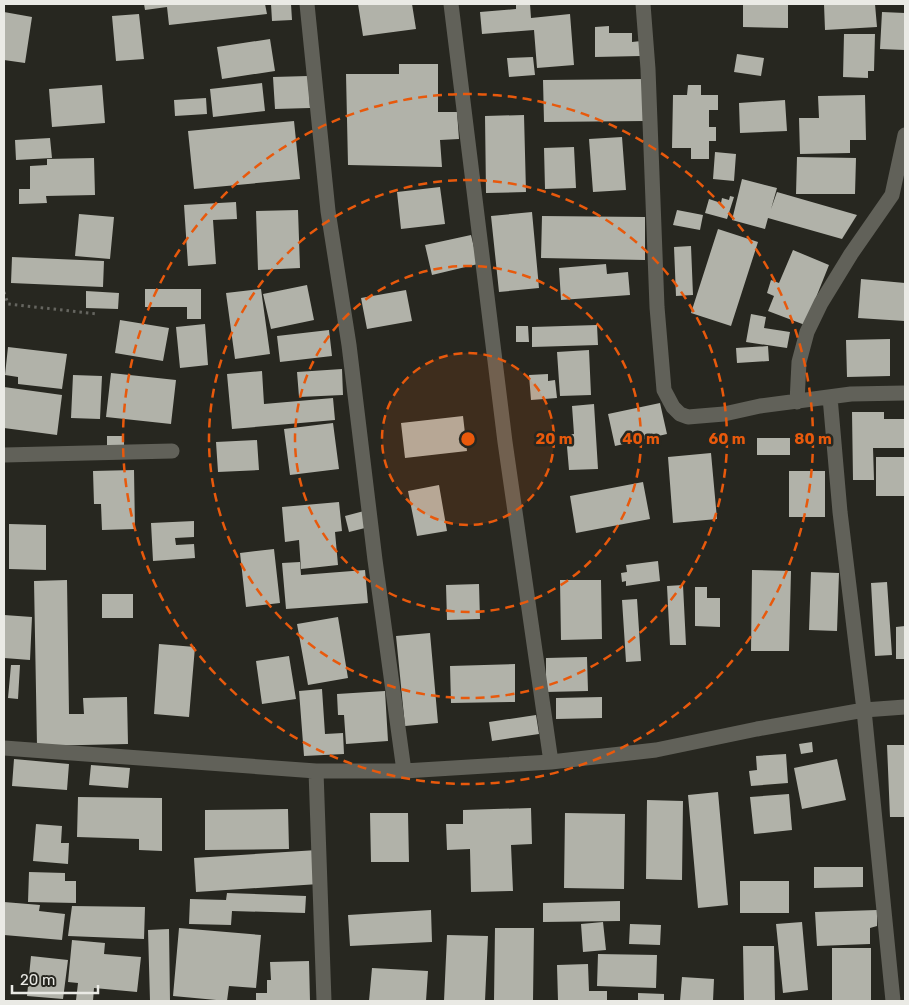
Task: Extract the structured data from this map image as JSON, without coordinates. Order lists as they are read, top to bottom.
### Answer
{
  "scale_bar": "20 m",
  "rings": [
    "20 m",
    "40 m",
    "60 m",
    "80 m"
  ]
}
